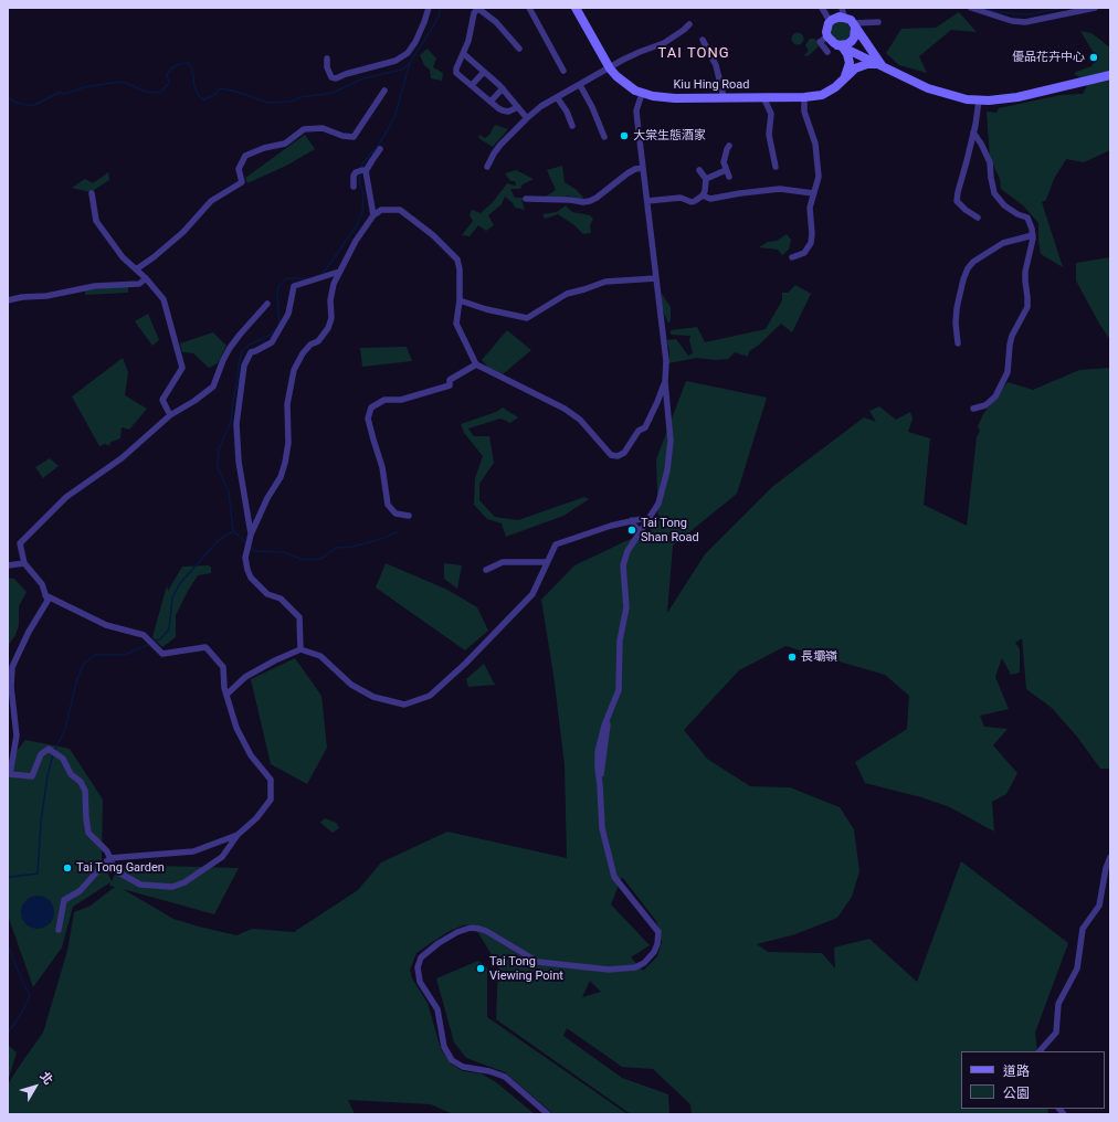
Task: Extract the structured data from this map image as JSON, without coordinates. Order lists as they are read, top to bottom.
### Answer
{
  "streets": {
    "street": ["Kiu Hing Road"]
  },
  "districts": ["TAI TONG"],
  "places": [
    "優品花卉中心",
    "大棠生態酒家",
    "Tai Tong Shan Road",
    "長壩嶺",
    "Tai Tong Garden",
    "Tai Tong Viewing Point"
  ],
  "legend": ["道路", "公園"],
  "north": "top right"
}
